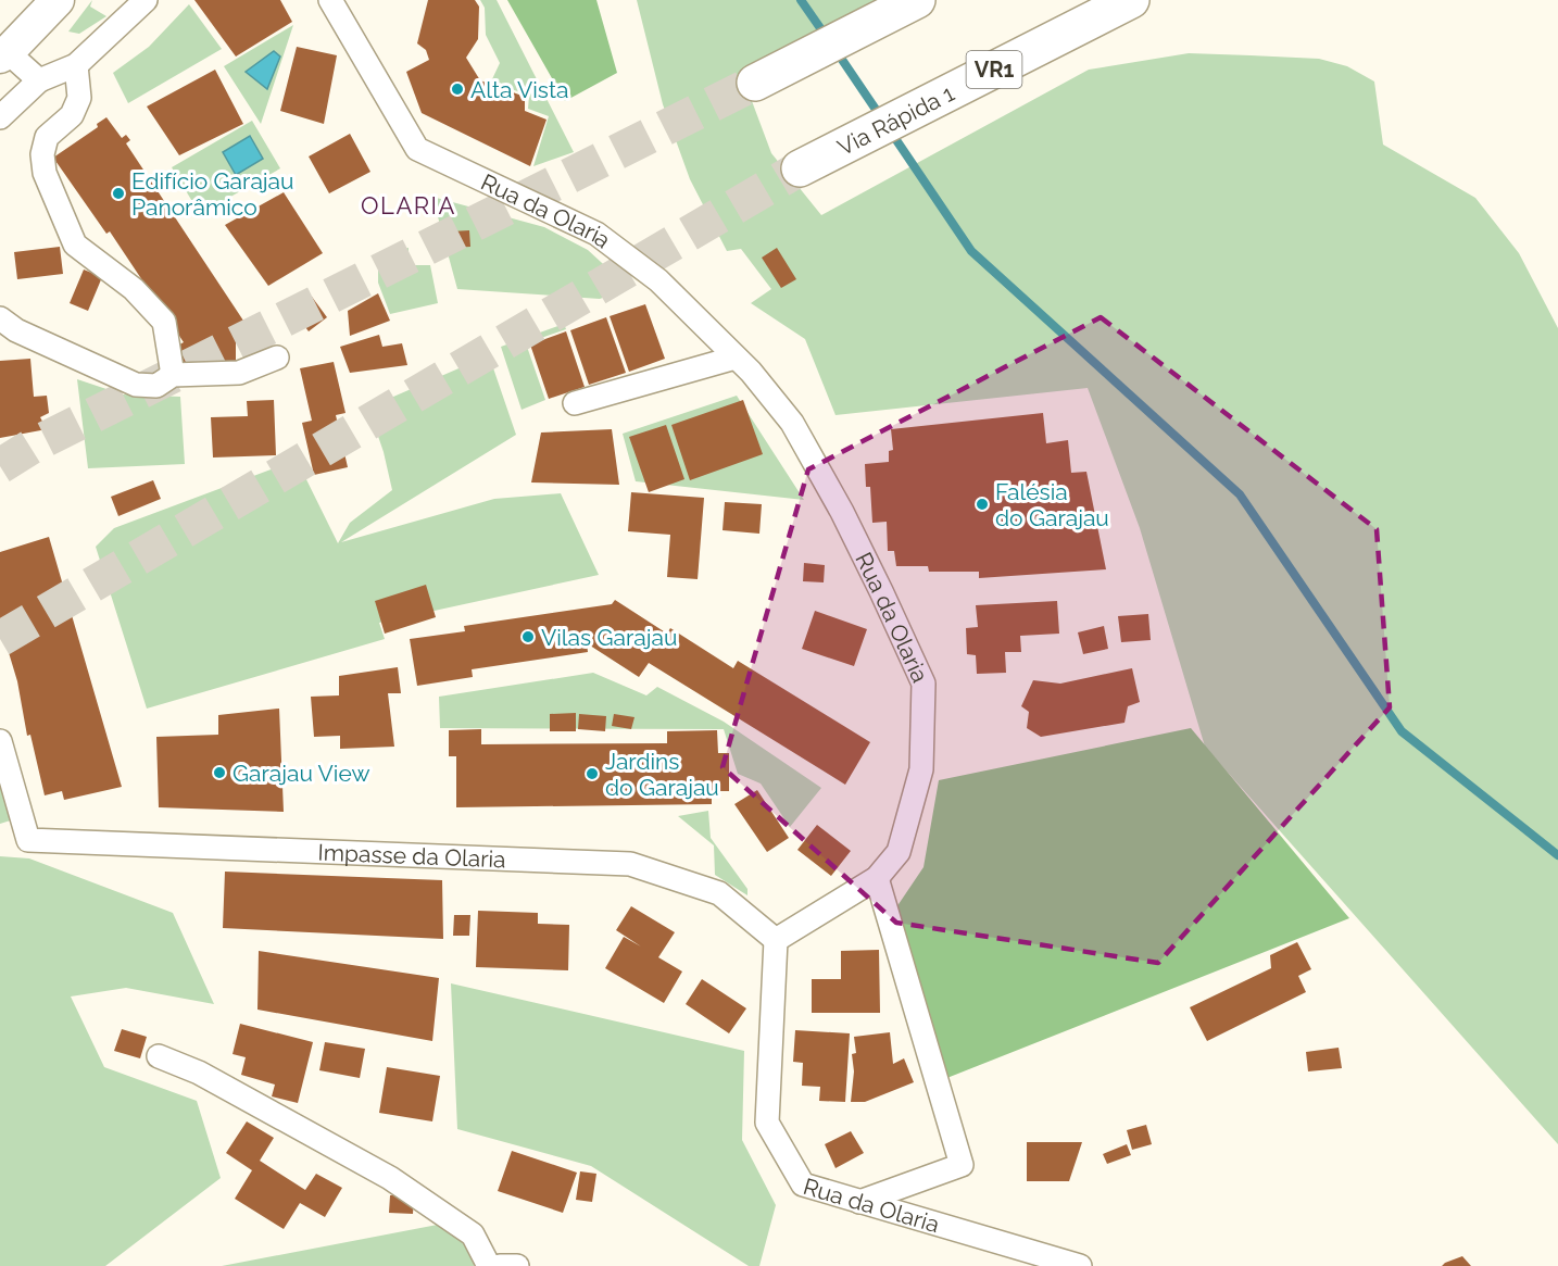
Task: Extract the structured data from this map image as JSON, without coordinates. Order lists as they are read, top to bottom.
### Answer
{
  "streets": {
    "highway": ["VR1", "Via Rápida 1"],
    "street": ["Rua da Olaria", "Impasse da Olaria"]
  },
  "crossings": [
    ["Rua da Olaria", "Impasse da Olaria"]
  ],
  "districts": ["OLARIA"],
  "places": [
    "Alta Vista",
    "Edifício Garajau Panorâmico",
    "Falésia do Garajau",
    "Vilas Garajau",
    "Garajau View",
    "Jardins do Garajau"
  ]
}
